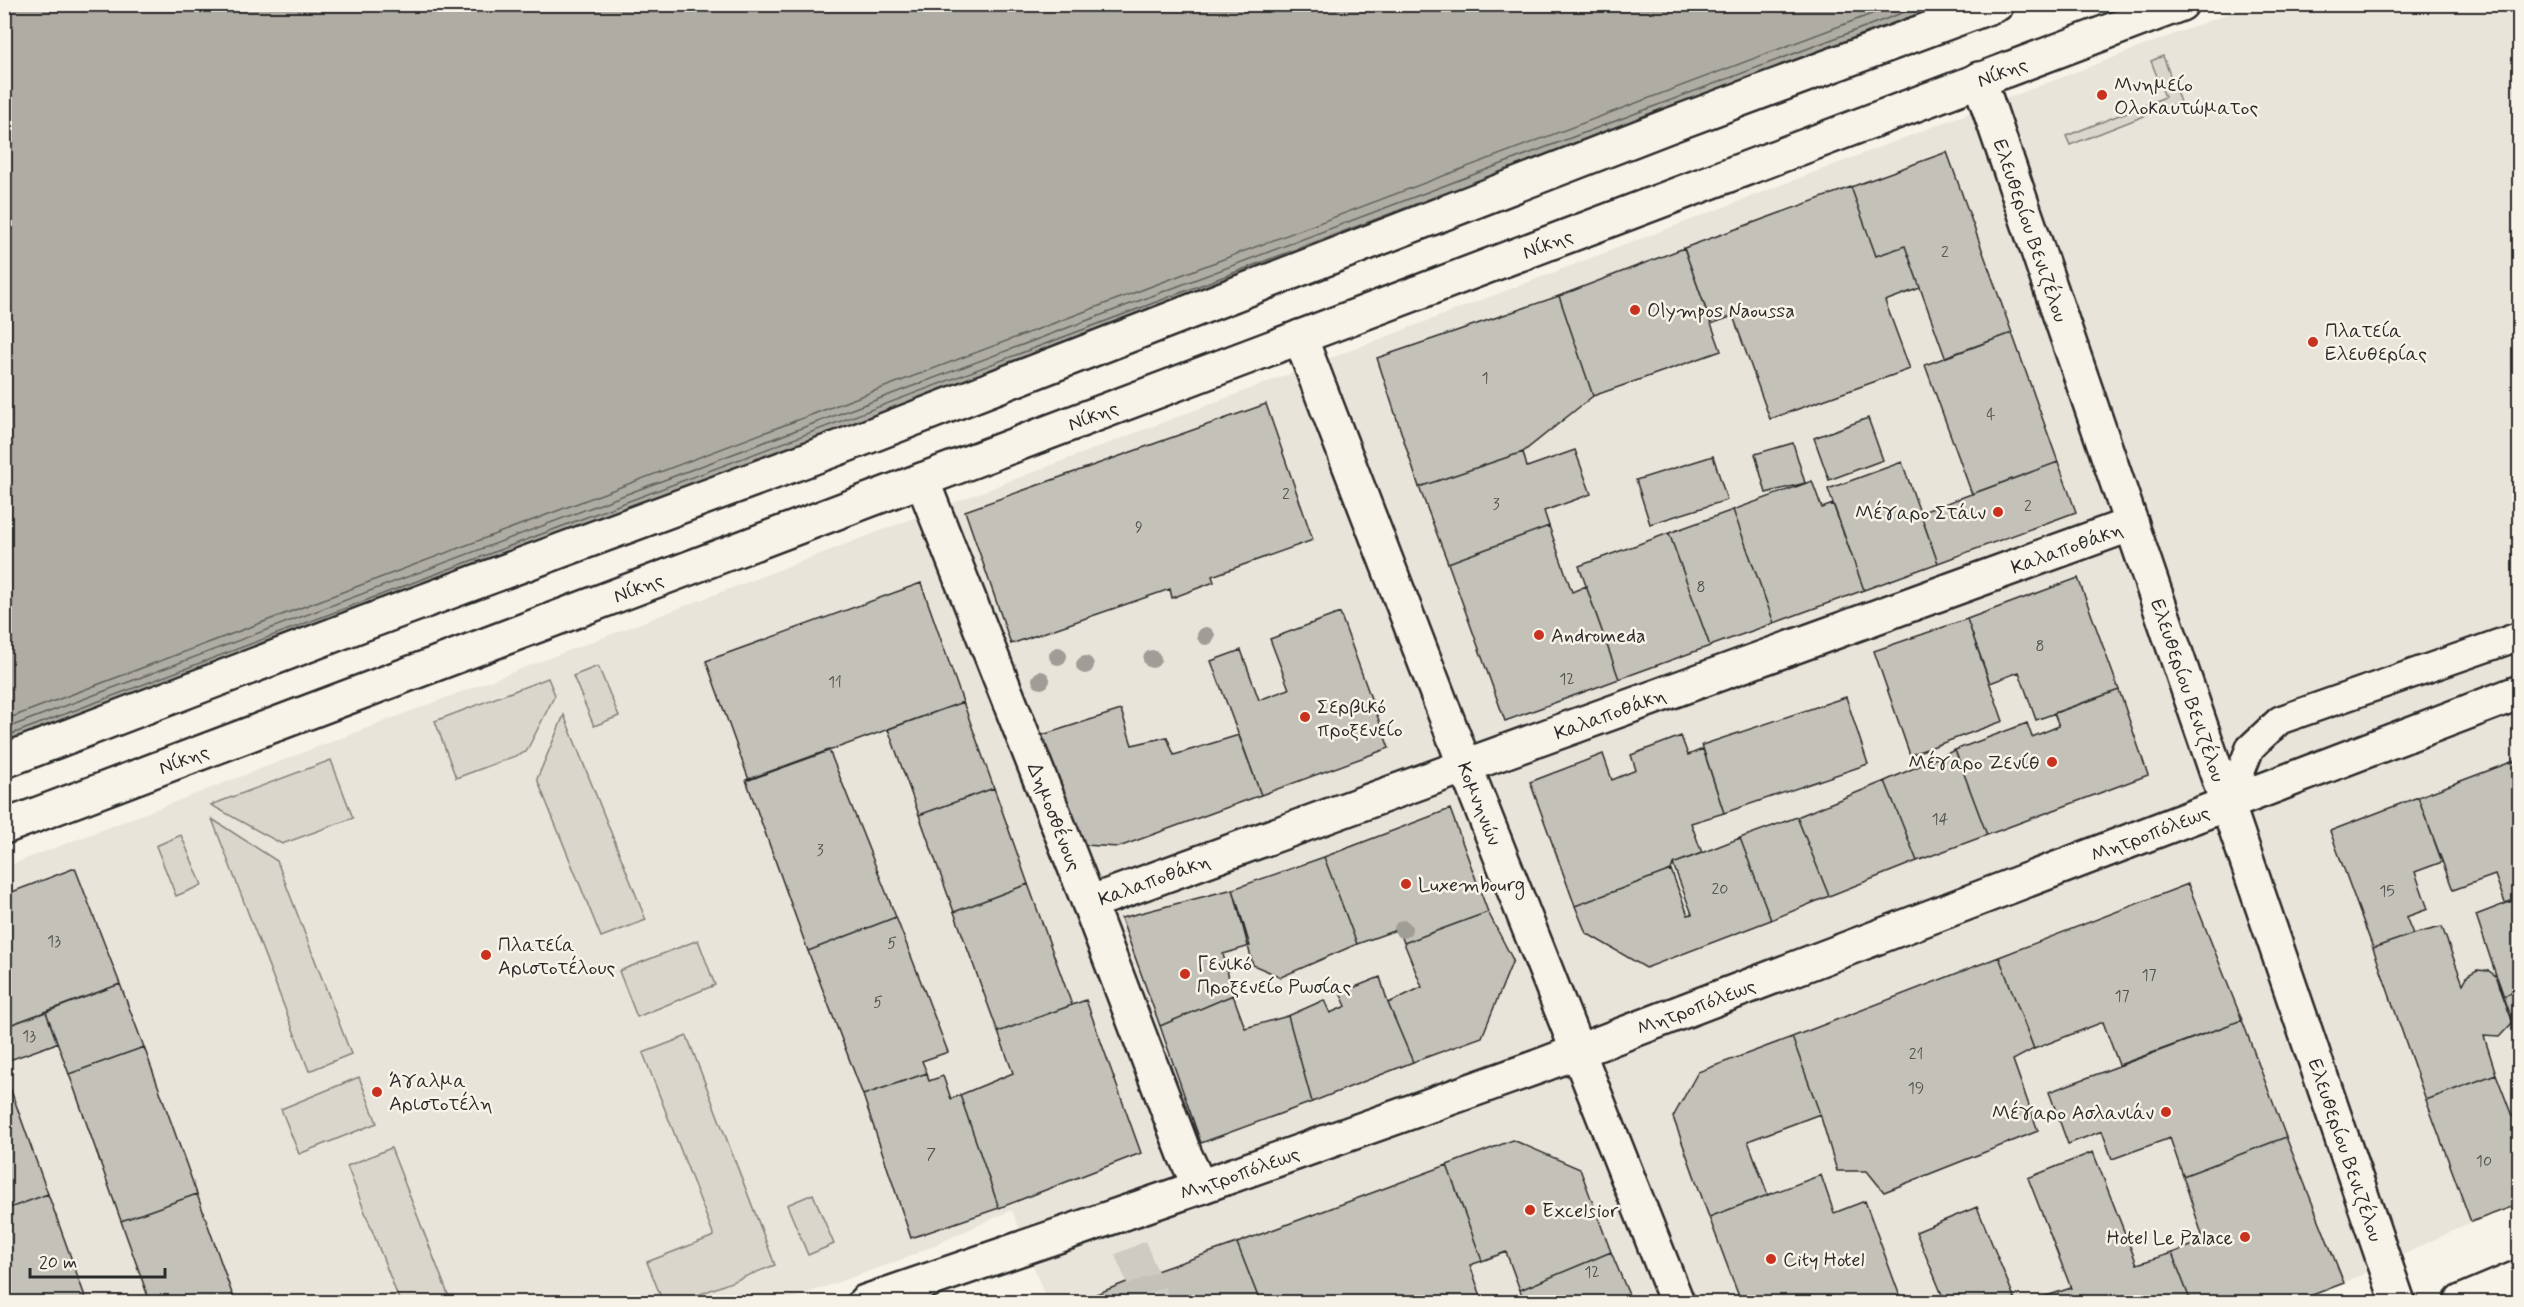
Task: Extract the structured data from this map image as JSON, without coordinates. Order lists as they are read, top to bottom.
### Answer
{
  "streets": {
    "main road": [
      "Νίκης",
      "Ελευθερίου Βενιζέλου",
      "Καλαποθάκη",
      "Κομνηνών",
      "Δημοσθένους",
      "Μητροπόλεως"
    ]
  },
  "crossings": [
    ["Νίκης", "Ελευθερίου Βενιζέλου"],
    ["Νίκης", "Κομνηνών"],
    ["Νίκης", "Δημοσθένους"],
    ["Ελευθερίου Βενιζέλου", "Καλαποθάκη"],
    ["Ελευθερίου Βενιζέλου", "Μητροπόλεως"],
    ["Καλαποθάκη", "Κομνηνών"],
    ["Καλαποθάκη", "Δημοσθένους"],
    ["Κομνηνών", "Μητροπόλεως"],
    ["Δημοσθένους", "Μητροπόλεως"]
  ],
  "places": [
    "Μνημείο Ολοκαυτώματος",
    "Olympos Naoussa",
    "Πλατεία Ελευθερίας",
    "Μέγαρο Στάιν",
    "Andromeda",
    "Σερβικό προξενείο",
    "Μέγαρο Ζενίθ",
    "Luxembourg",
    "Πλατεία Αριστοτέλους",
    "Γενικό Προξενείο Ρωσίας",
    "Άγαλμα Αριστοτέλη",
    "Μέγαρο Ασλανιάν",
    "Excelsior",
    "Hotel Le Palace",
    "City Hotel"
  ],
  "house_numbers": [
    "2",
    "1",
    "4",
    "2",
    "3",
    "2",
    "9",
    "8",
    "8",
    "12",
    "11",
    "14",
    "3",
    "20",
    "15",
    "13",
    "5",
    "17",
    "17",
    "5",
    "13",
    "21",
    "19",
    "7",
    "10",
    "12"
  ],
  "scale_bar": "20 m"
}
